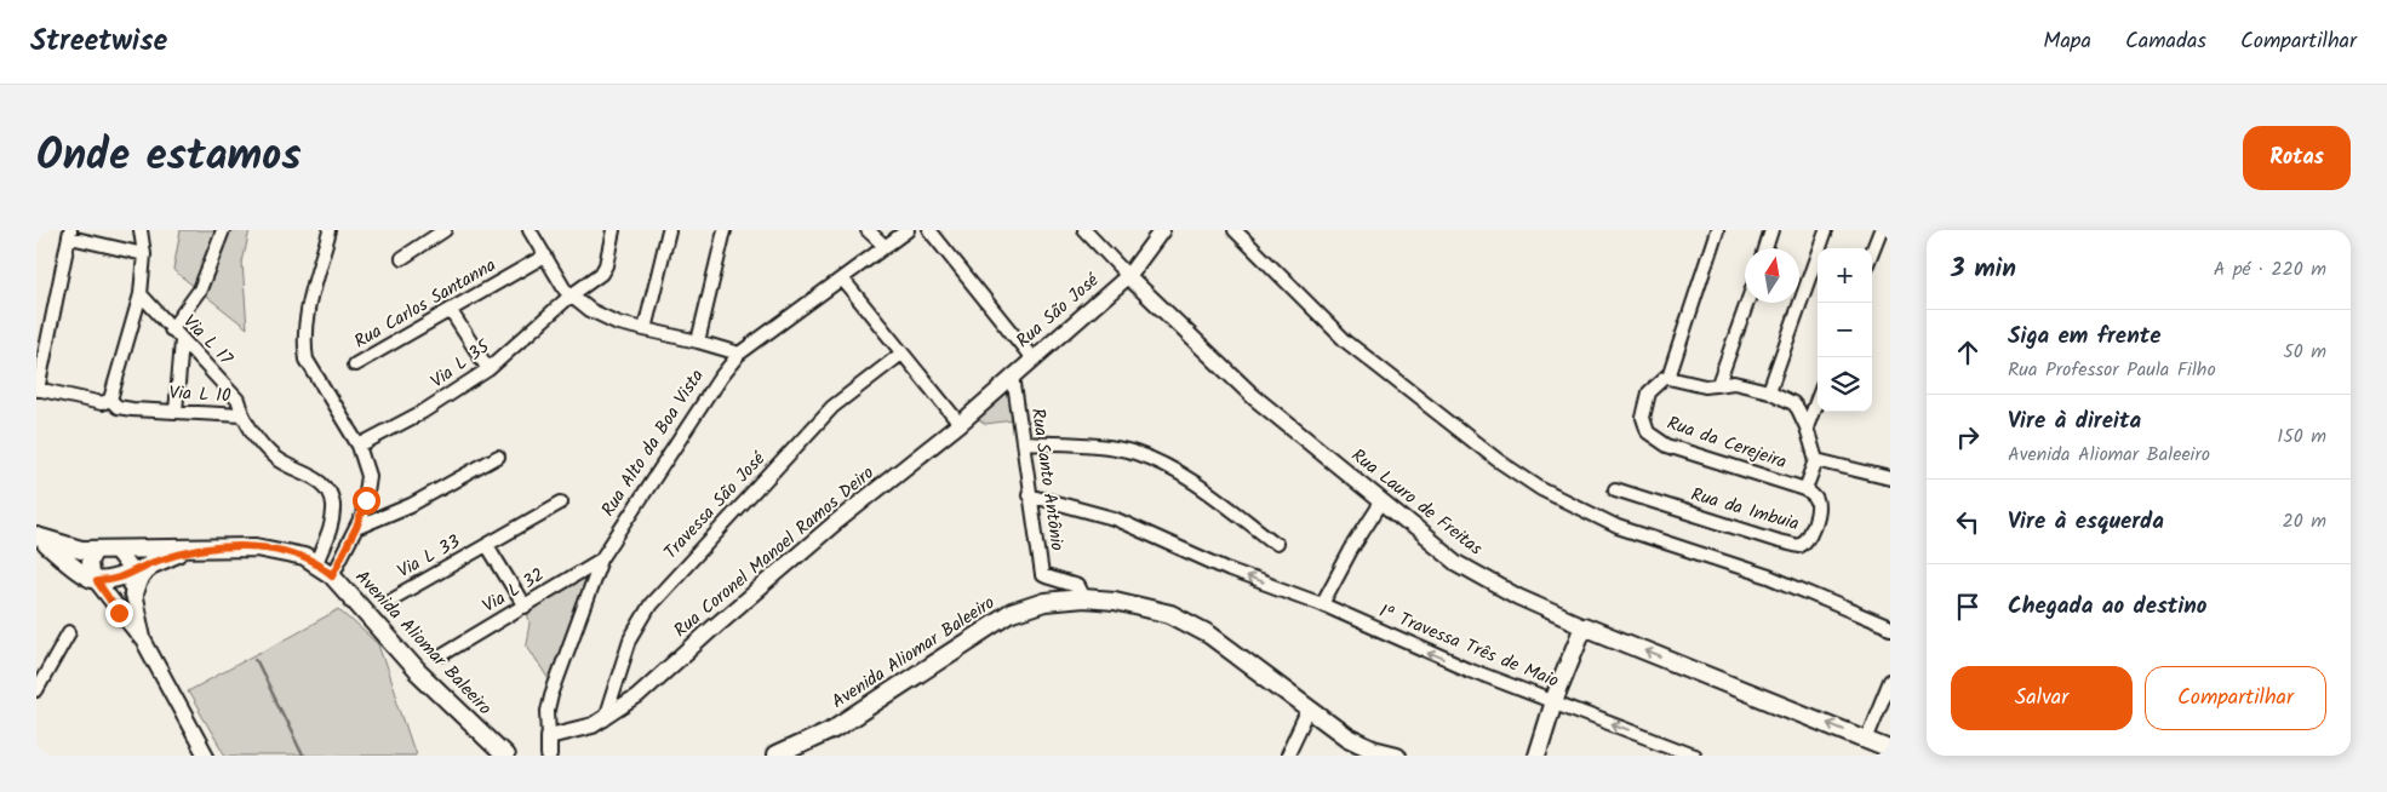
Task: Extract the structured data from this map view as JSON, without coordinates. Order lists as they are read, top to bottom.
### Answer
{
  "streets": {
    "main road": ["Rua Lauro de Freitas", "Avenida Aliomar Baleeiro"],
    "street": [
      "Rua Carlos Santanna",
      "Rua São José",
      "Via L 17",
      "Via L 35",
      "Via L 10",
      "Rua Alto da Boa Vista",
      "Rua da Cerejeira",
      "Rua Santo Antônio",
      "Travessa São José",
      "Rua da Imbuia",
      "Rua Coronel Manoel Ramos Deiro",
      "Via L 33",
      "Via L 32",
      "1ª Travessa Três de Maio"
    ]
  },
  "crossings": [
    ["Rua São José", "Rua Santo Antônio"],
    ["Rua São José", "Rua Lauro de Freitas"],
    ["Rua São José", "Rua Coronel Manoel Ramos Deiro"],
    ["Via L 17", "Via L 10"],
    ["Via L 10", "Avenida Aliomar Baleeiro"],
    ["Rua Alto da Boa Vista", "Rua Coronel Manoel Ramos Deiro"],
    ["Rua Alto da Boa Vista", "Via L 32"],
    ["Rua da Cerejeira", "Rua da Imbuia"],
    ["Rua Santo Antônio", "Rua Coronel Manoel Ramos Deiro"],
    ["Rua Santo Antônio", "Avenida Aliomar Baleeiro"],
    ["Rua Santo Antônio", "1ª Travessa Três de Maio"],
    ["Travessa São José", "Rua Coronel Manoel Ramos Deiro"],
    ["Via L 33", "Via L 32"]
  ],
  "north": "top",
  "page": {
    "header": "Streetwise",
    "nav": ["Mapa", "Camadas", "Compartilhar"],
    "title": "Onde estamos",
    "buttons": [
      "Rotas",
      ["Salvar", "Compartilhar"]
    ],
    "heading": ["3 min", "A pé · 220 m"],
    "map_buttons": ["+", "−"],
    "list": [
      ["Siga em frente", "Rua Professor Paula Filho", "50 m"],
      ["Vire à direita", "Avenida Aliomar Baleeiro", "150 m"],
      ["Vire à esquerda", "20 m"],
      "Chegada ao destino"
    ]
  }
}
